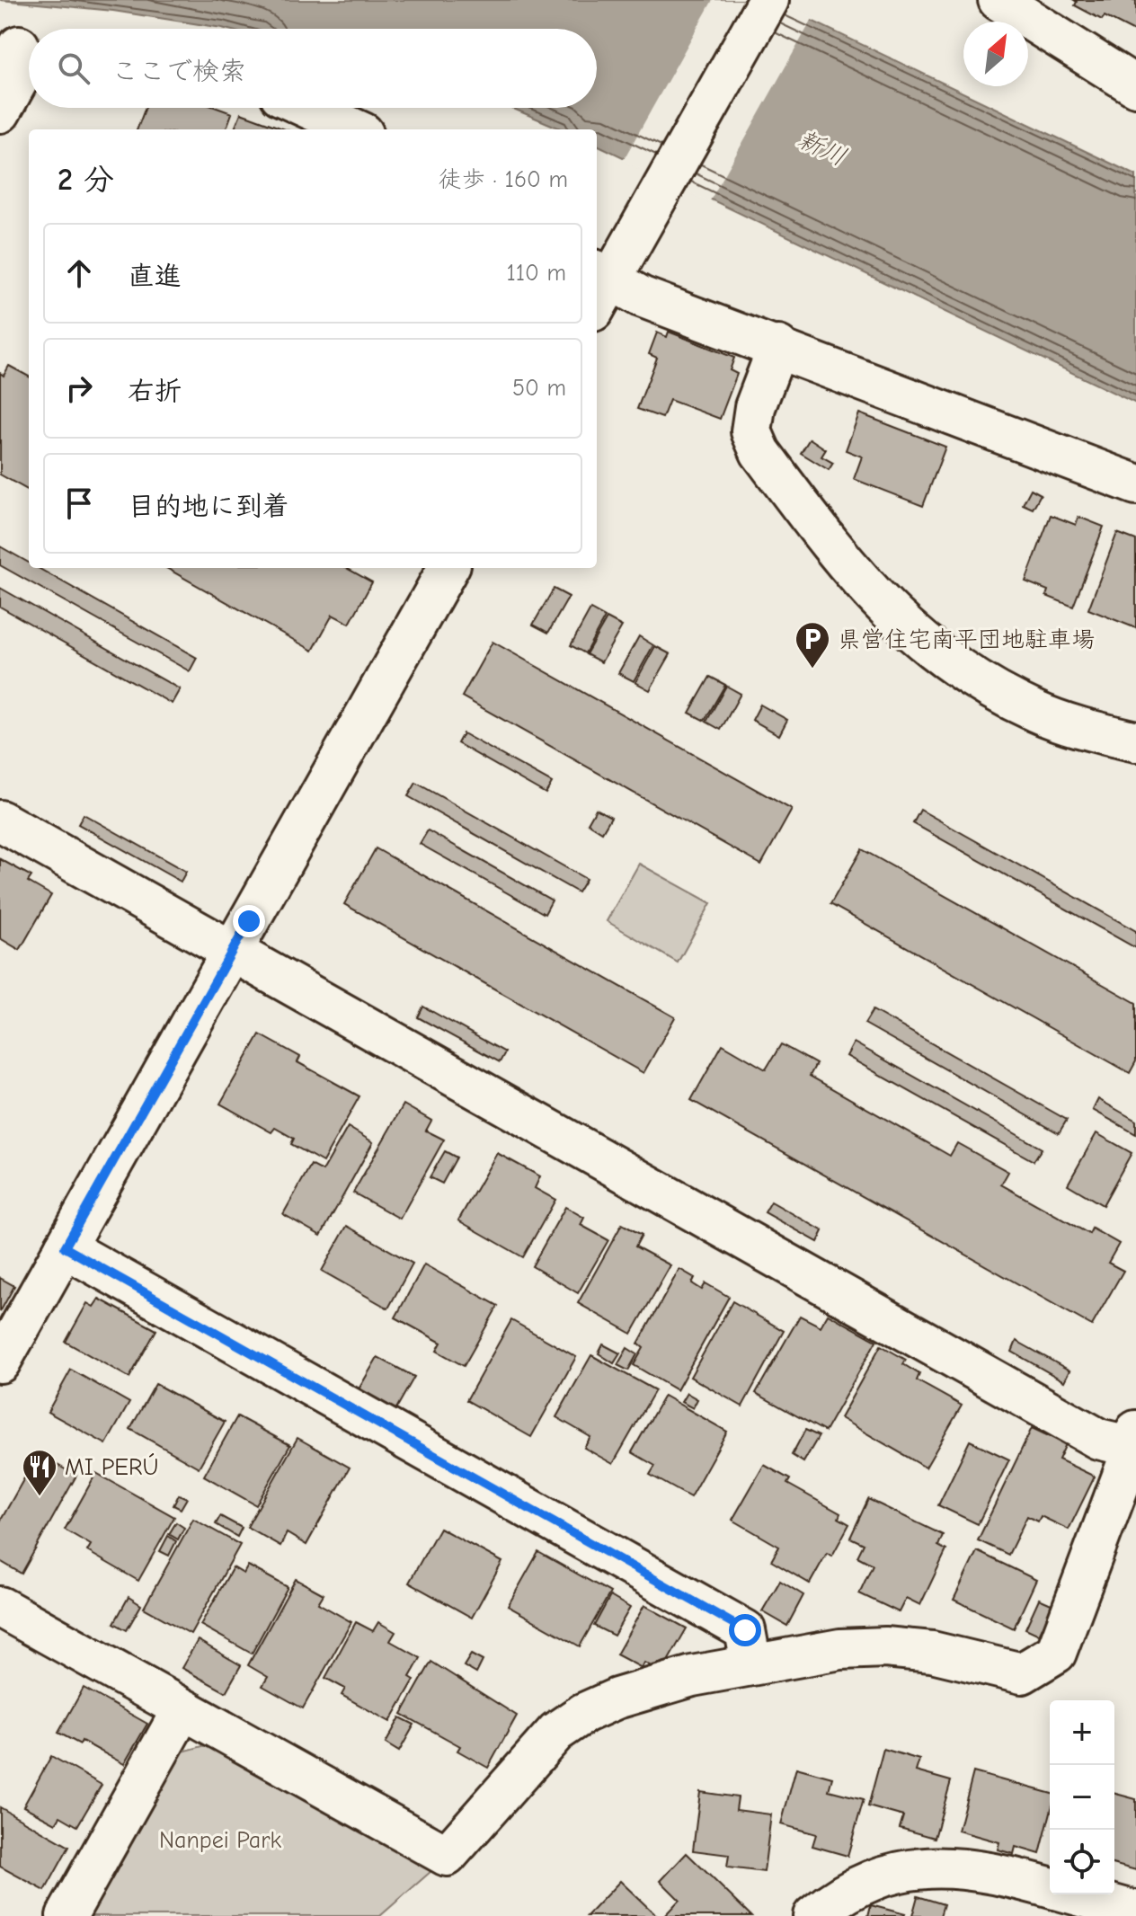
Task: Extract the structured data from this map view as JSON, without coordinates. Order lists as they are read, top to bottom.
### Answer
{
  "water": ["新川"],
  "parks": ["Nanpei Park"],
  "places": {
    "parking": ["県営住宅南平団地駐車場"],
    "restaurant": ["MI PERÚ"]
  },
  "north": "top right",
  "page": {
    "search": "ここで検索",
    "heading": ["2 分", "徒歩 · 160 m"],
    "list": [
      ["直進", "110 m"],
      ["右折", "50 m"],
      "目的地に到着"
    ],
    "map_buttons": ["+", "−"]
  }
}
